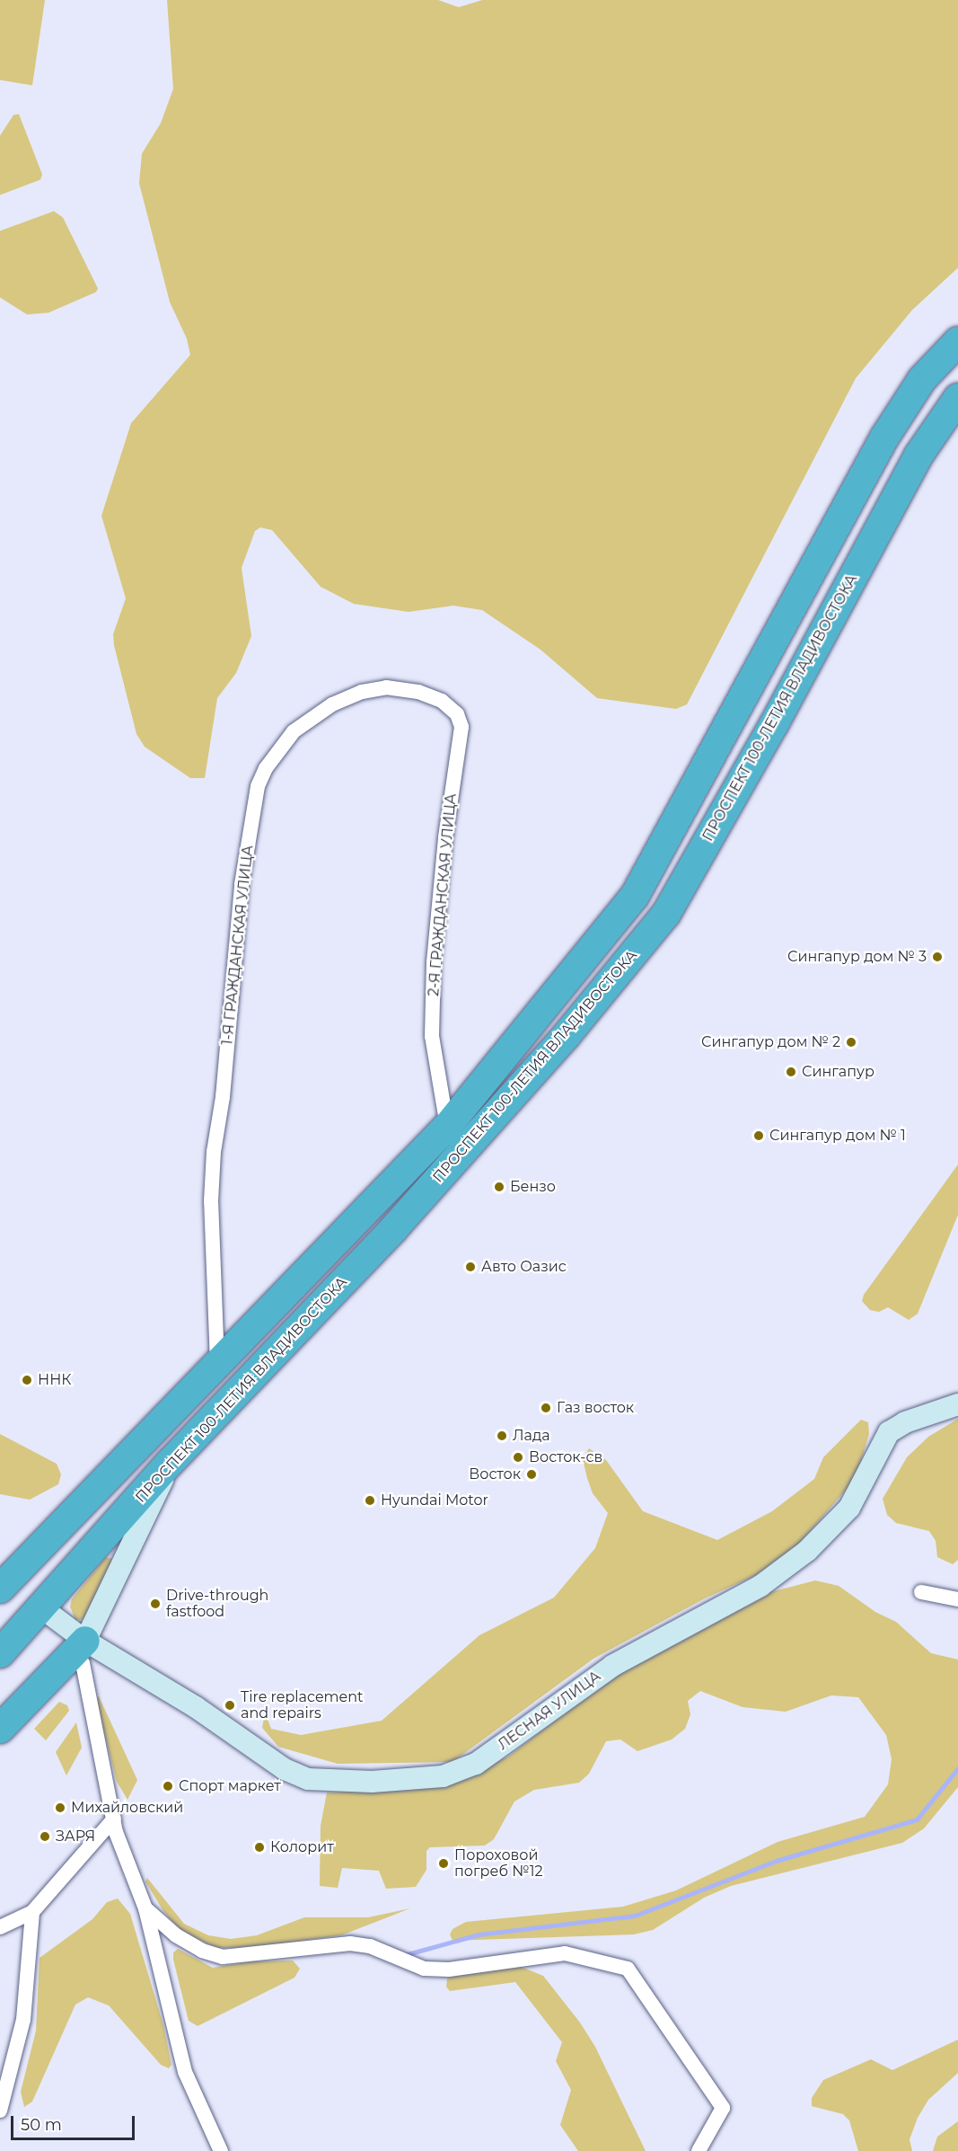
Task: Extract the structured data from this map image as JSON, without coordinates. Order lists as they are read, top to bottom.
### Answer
{
  "streets": {
    "highway": ["ПРОСПЕКТ 100-ЛЕТИЯ ВЛАДИВОСТОКА"],
    "main road": ["ЛЕСНАЯ УЛИЦА"],
    "street": ["2-Я ГРАЖДАНСКАЯ УЛИЦА", "1-Я ГРАЖДАНСКАЯ УЛИЦА"]
  },
  "crossings": [
    ["ПРОСПЕКТ 100-ЛЕТИЯ ВЛАДИВОСТОКА", "2-Я ГРАЖДАНСКАЯ УЛИЦА"],
    ["ПРОСПЕКТ 100-ЛЕТИЯ ВЛАДИВОСТОКА", "1-Я ГРАЖДАНСКАЯ УЛИЦА"],
    ["ПРОСПЕКТ 100-ЛЕТИЯ ВЛАДИВОСТОКА", "ЛЕСНАЯ УЛИЦА"],
    ["2-Я ГРАЖДАНСКАЯ УЛИЦА", "1-Я ГРАЖДАНСКАЯ УЛИЦА"]
  ],
  "places": [
    "Сингапур дом № 3",
    "Сингапур дом № 2",
    "Сингапур",
    "Сингапур дом № 1",
    "Бензо",
    "Авто Оазис",
    "ННК",
    "Газ восток",
    "Лада",
    "Восток-св",
    "Восток",
    "Hyundai Motor",
    "Drive-through fastfood",
    "Tire replacement and repairs",
    "Спорт маркет",
    "Михайловский",
    "ЗАРЯ",
    "Колорит",
    "Пороховой погреб №12"
  ],
  "scale_bar": "50 m"
}
